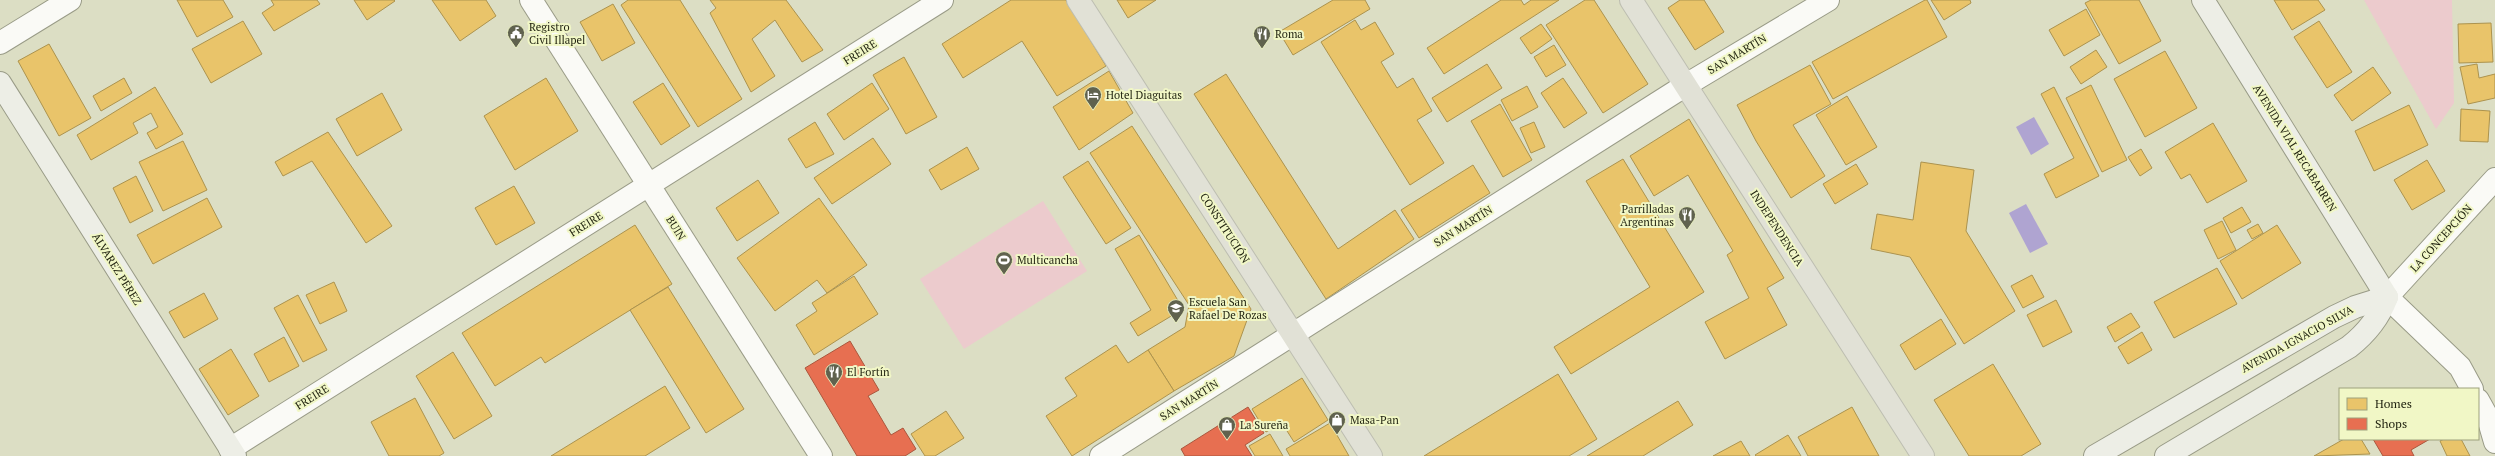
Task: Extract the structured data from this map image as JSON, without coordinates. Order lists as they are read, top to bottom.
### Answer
{
  "streets": {
    "main road": [
      "AVENIDA VIAL RECABARREN",
      "CONSTITUCIÓN",
      "INDEPENDENCIA",
      "ÁLVAREZ PÉREZ",
      "AVENIDA IGNACIO SILVA"
    ],
    "street": [
      "FREIRE",
      "SAN MARTÍN",
      "BUIN",
      "LA CONCEPCIÓN"
    ]
  },
  "crossings": [
    ["FREIRE", "BUIN"],
    ["FREIRE", "ÁLVAREZ PÉREZ"],
    ["SAN MARTÍN", "CONSTITUCIÓN"],
    ["SAN MARTÍN", "INDEPENDENCIA"],
    ["AVENIDA VIAL RECABARREN", "LA CONCEPCIÓN"],
    ["AVENIDA VIAL RECABARREN", "AVENIDA IGNACIO SILVA"],
    ["LA CONCEPCIÓN", "AVENIDA IGNACIO SILVA"]
  ],
  "places": {
    "public building": ["Registro Civil Illapel"],
    "restaurant": ["Roma", "Parrilladas Argentinas", "El Fortín"],
    "hotel": ["Hotel Diaguitas"],
    "sports": ["Multicancha"],
    "school or university": ["Escuela San Rafael De Rozas"],
    "shop": ["Masa-Pan", "La Sureña"]
  },
  "legend": ["Homes", "Shops"]
}
